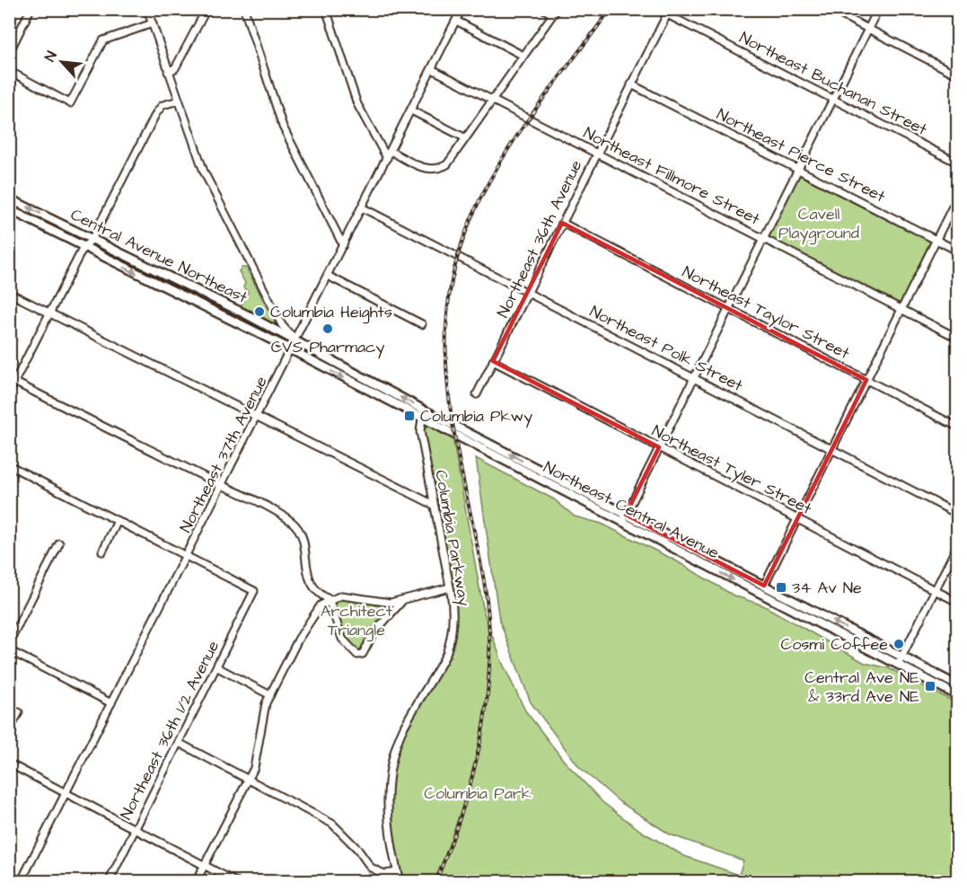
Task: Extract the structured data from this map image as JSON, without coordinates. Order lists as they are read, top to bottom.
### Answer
{
  "streets": {
    "main road": ["Central Avenue Northeast", "Northeast Central Avenue"],
    "street": [
      "Northeast Buchanan Street",
      "Northeast Pierce Street",
      "Northeast Fillmore Street",
      "Northeast 36th Avenue",
      "Northeast Taylor Street",
      "Northeast Polk Street",
      "Northeast 37th Avenue",
      "Northeast Tyler Street",
      "Columbia Parkway",
      "Northeast 36th 1/2 Avenue"
    ]
  },
  "crossings": [
    ["Northeast Buchanan Street", "Northeast 36th Avenue"],
    ["Northeast Pierce Street", "Northeast 36th Avenue"],
    ["Northeast Fillmore Street", "Northeast 36th Avenue"],
    ["Northeast Fillmore Street", "Northeast 37th Avenue"],
    ["Northeast 36th Avenue", "Northeast Taylor Street"],
    ["Northeast 36th Avenue", "Northeast Polk Street"],
    ["Northeast 36th Avenue", "Northeast Tyler Street"],
    ["Central Avenue Northeast", "Northeast 37th Avenue"],
    ["Central Avenue Northeast", "Northeast Central Avenue"],
    ["Northeast Polk Street", "Northeast 37th Avenue"],
    ["Northeast 37th Avenue", "Northeast Central Avenue"],
    ["Northeast 37th Avenue", "Northeast 36th 1/2 Avenue"],
    ["Northeast Central Avenue", "Columbia Parkway"]
  ],
  "parks": ["Cavell Playground", "Architect Triangle", "Columbia Park"],
  "places": {
    "other": ["Columbia Heights", "CVS Pharmacy", "Cosmi Coffee"],
    "transit": ["Columbia Pkwy", "34 Av Ne", "Central Ave NE & 33rd Ave NE"]
  },
  "north": "top left"
}
